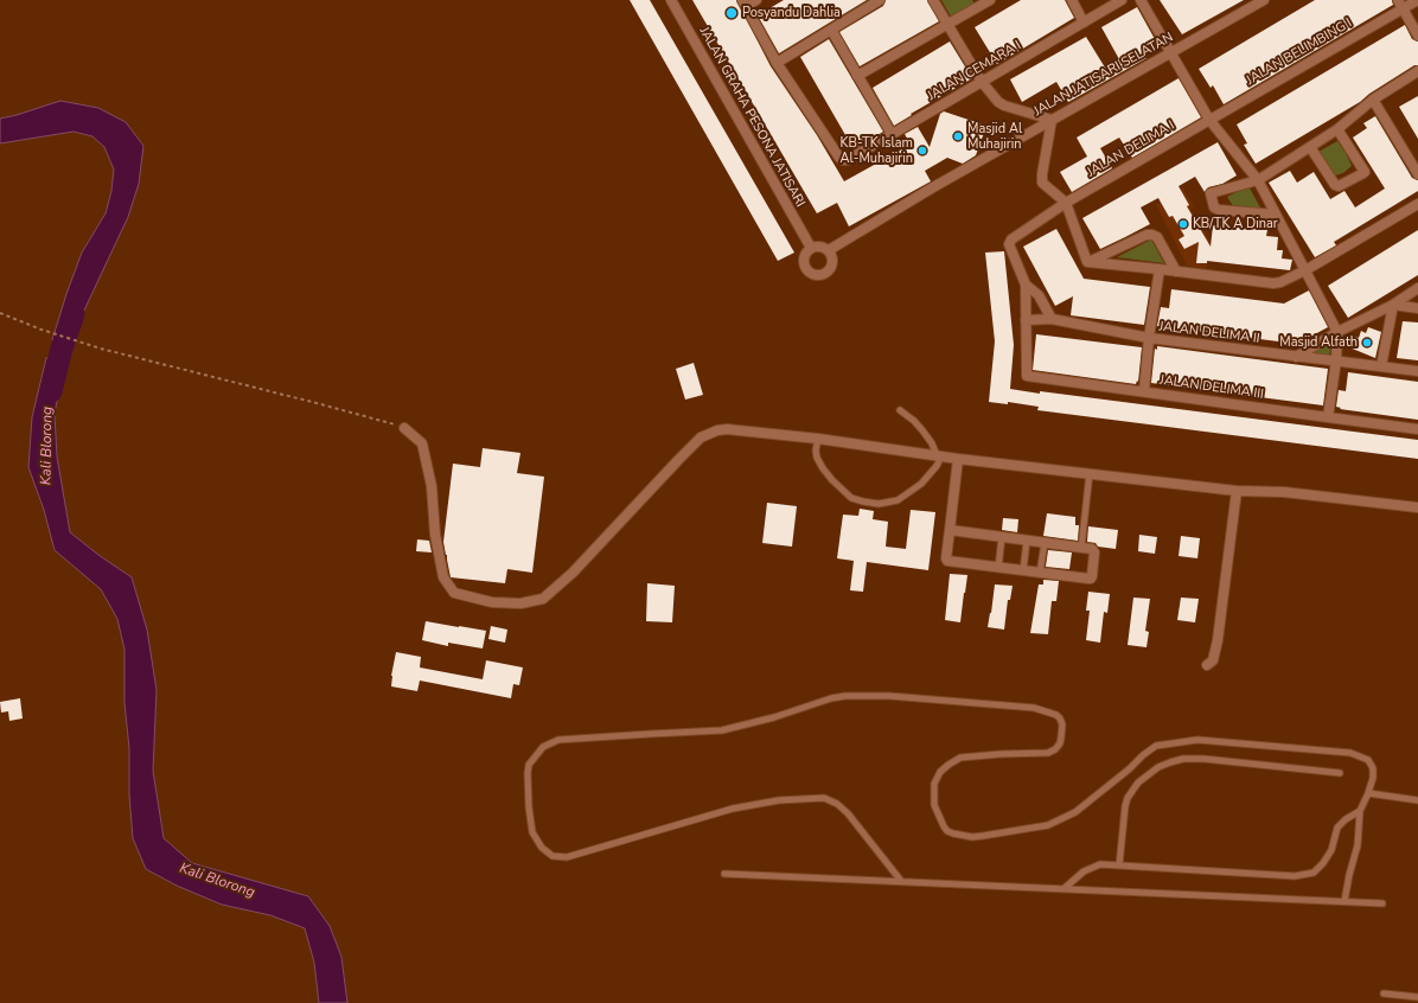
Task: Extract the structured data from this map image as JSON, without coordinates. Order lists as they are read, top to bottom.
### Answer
{
  "streets": {
    "street": [
      "JALAN BELIMBING I",
      "JALAN CEMARA I",
      "JALAN JATISARI SELATAN",
      "JALAN GRAHA PESONA JATISARI",
      "JALAN DELIMA I",
      "JALAN DELIMA II",
      "JALAN DELIMA III"
    ]
  },
  "crossings": [
    ["JALAN BELIMBING I", "JALAN DELIMA I"],
    ["JALAN JATISARI SELATAN", "JALAN GRAHA PESONA JATISARI"],
    ["JALAN DELIMA II", "JALAN DELIMA III"]
  ],
  "water": ["Kali Blorong"],
  "places": [
    "Posyandu Dahlia",
    "Masjid Al Muhajirin",
    "KB-TK Islam Al-Muhajirin",
    "KB/TK A Dinar",
    "Masjid Alfath"
  ]
}
